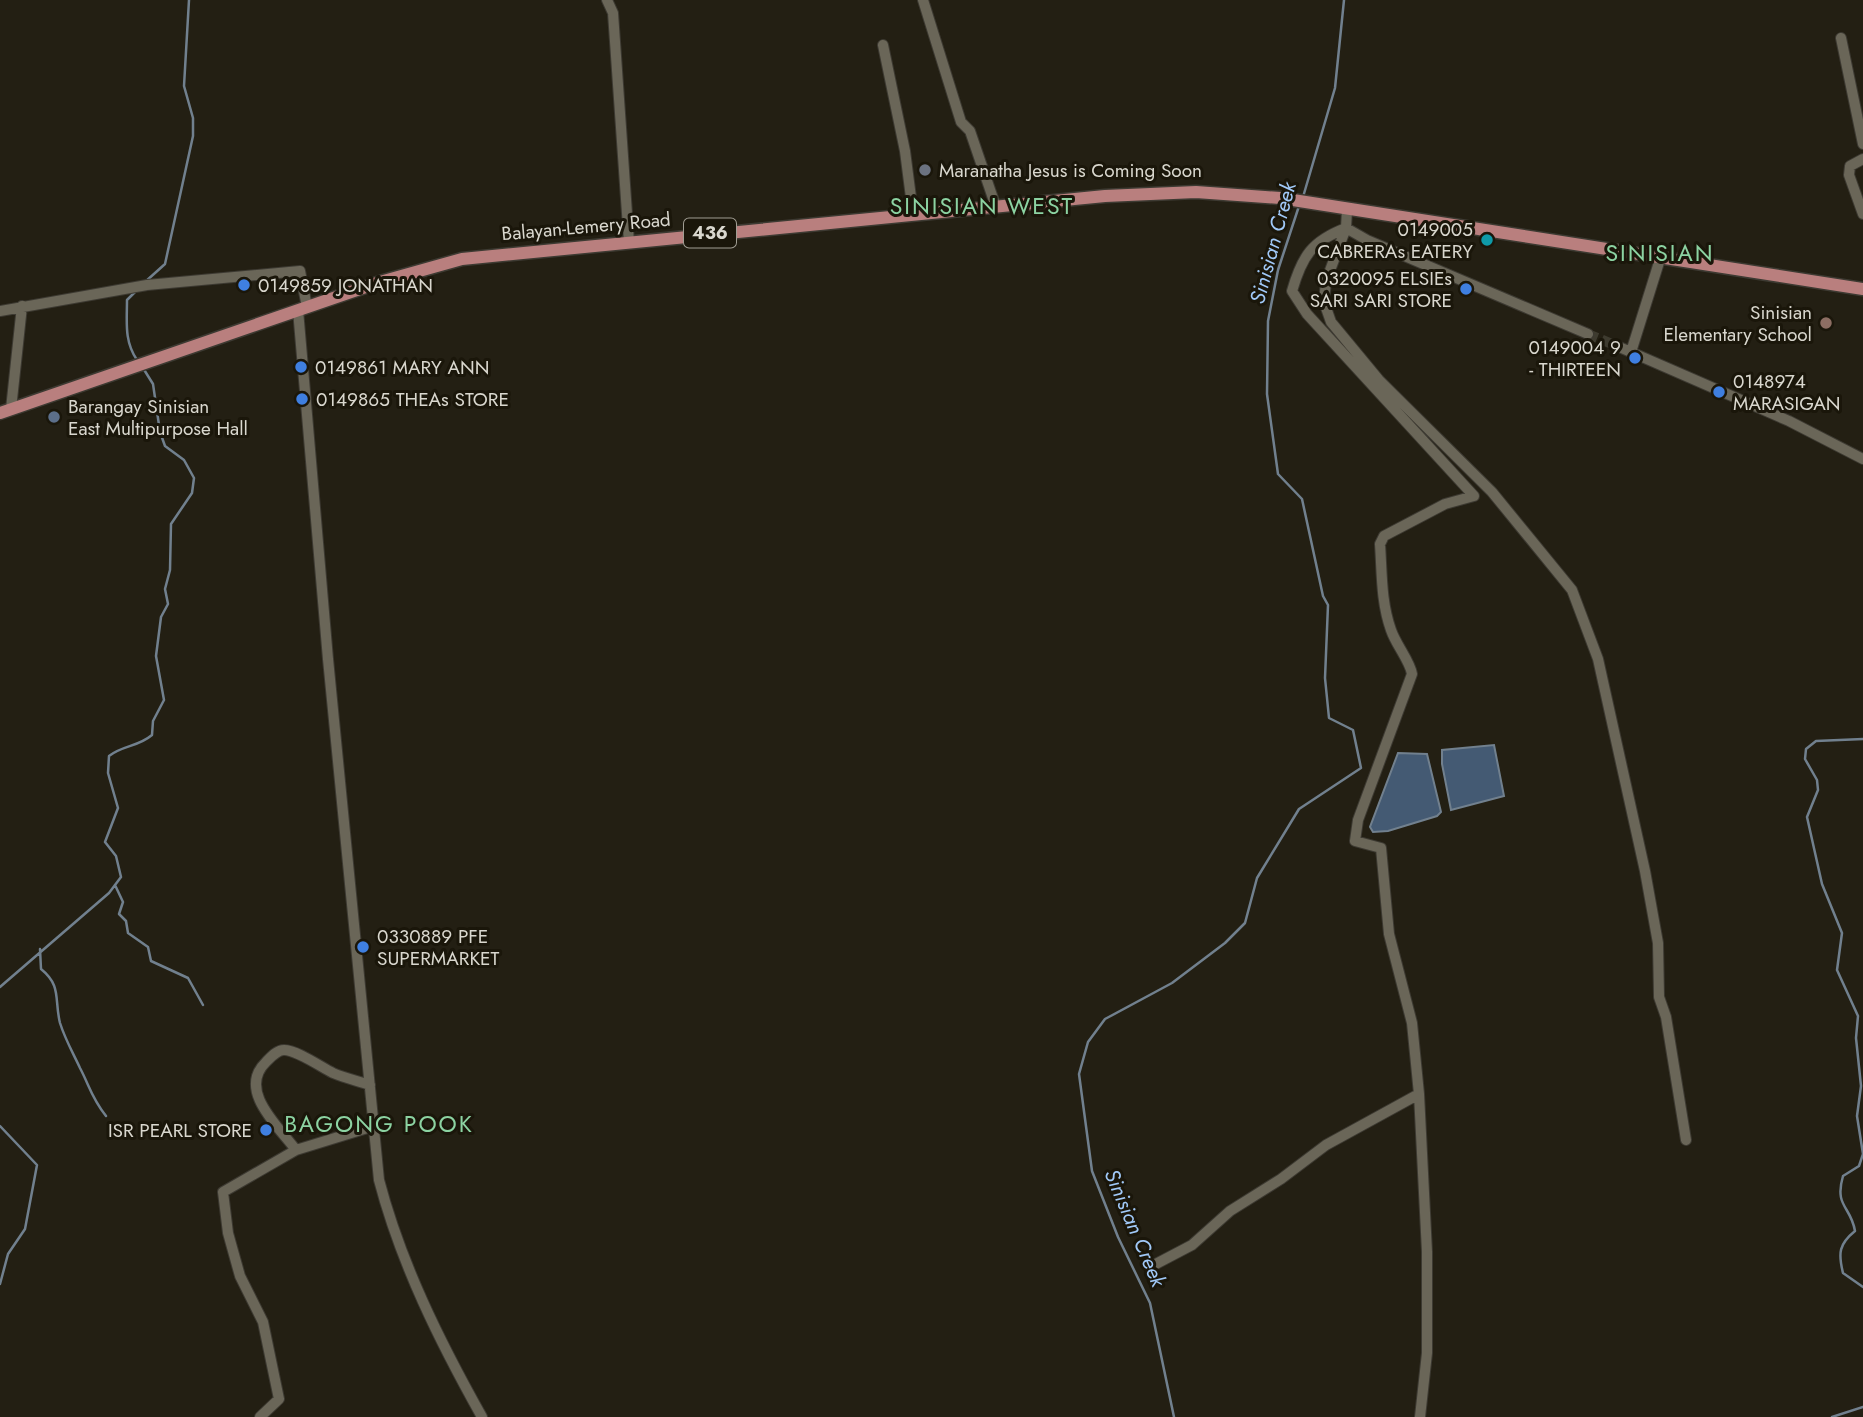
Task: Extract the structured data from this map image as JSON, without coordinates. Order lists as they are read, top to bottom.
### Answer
{
  "streets": {
    "main road": ["Balayan-Lemery Road", "436"]
  },
  "districts": ["SINISIAN WEST", "SINISIAN", "BAGONG POOK"],
  "water": ["Sinisian Creek"],
  "places": [
    "Maranatha Jesus is Coming Soon",
    "0149005 CABRERAs EATERY",
    "0149859 JONATHAN",
    "0320095 ELSIEs SARI SARI STORE",
    "Sinisian Elementary School",
    "0149004 9 - THIRTEEN",
    "0149861 MARY ANN",
    "0148974 MARASIGAN",
    "0149865 THEAs STORE",
    "Barangay Sinisian East Multipurpose Hall",
    "0330889 PFE SUPERMARKET",
    "ISR PEARL STORE"
  ]
}
